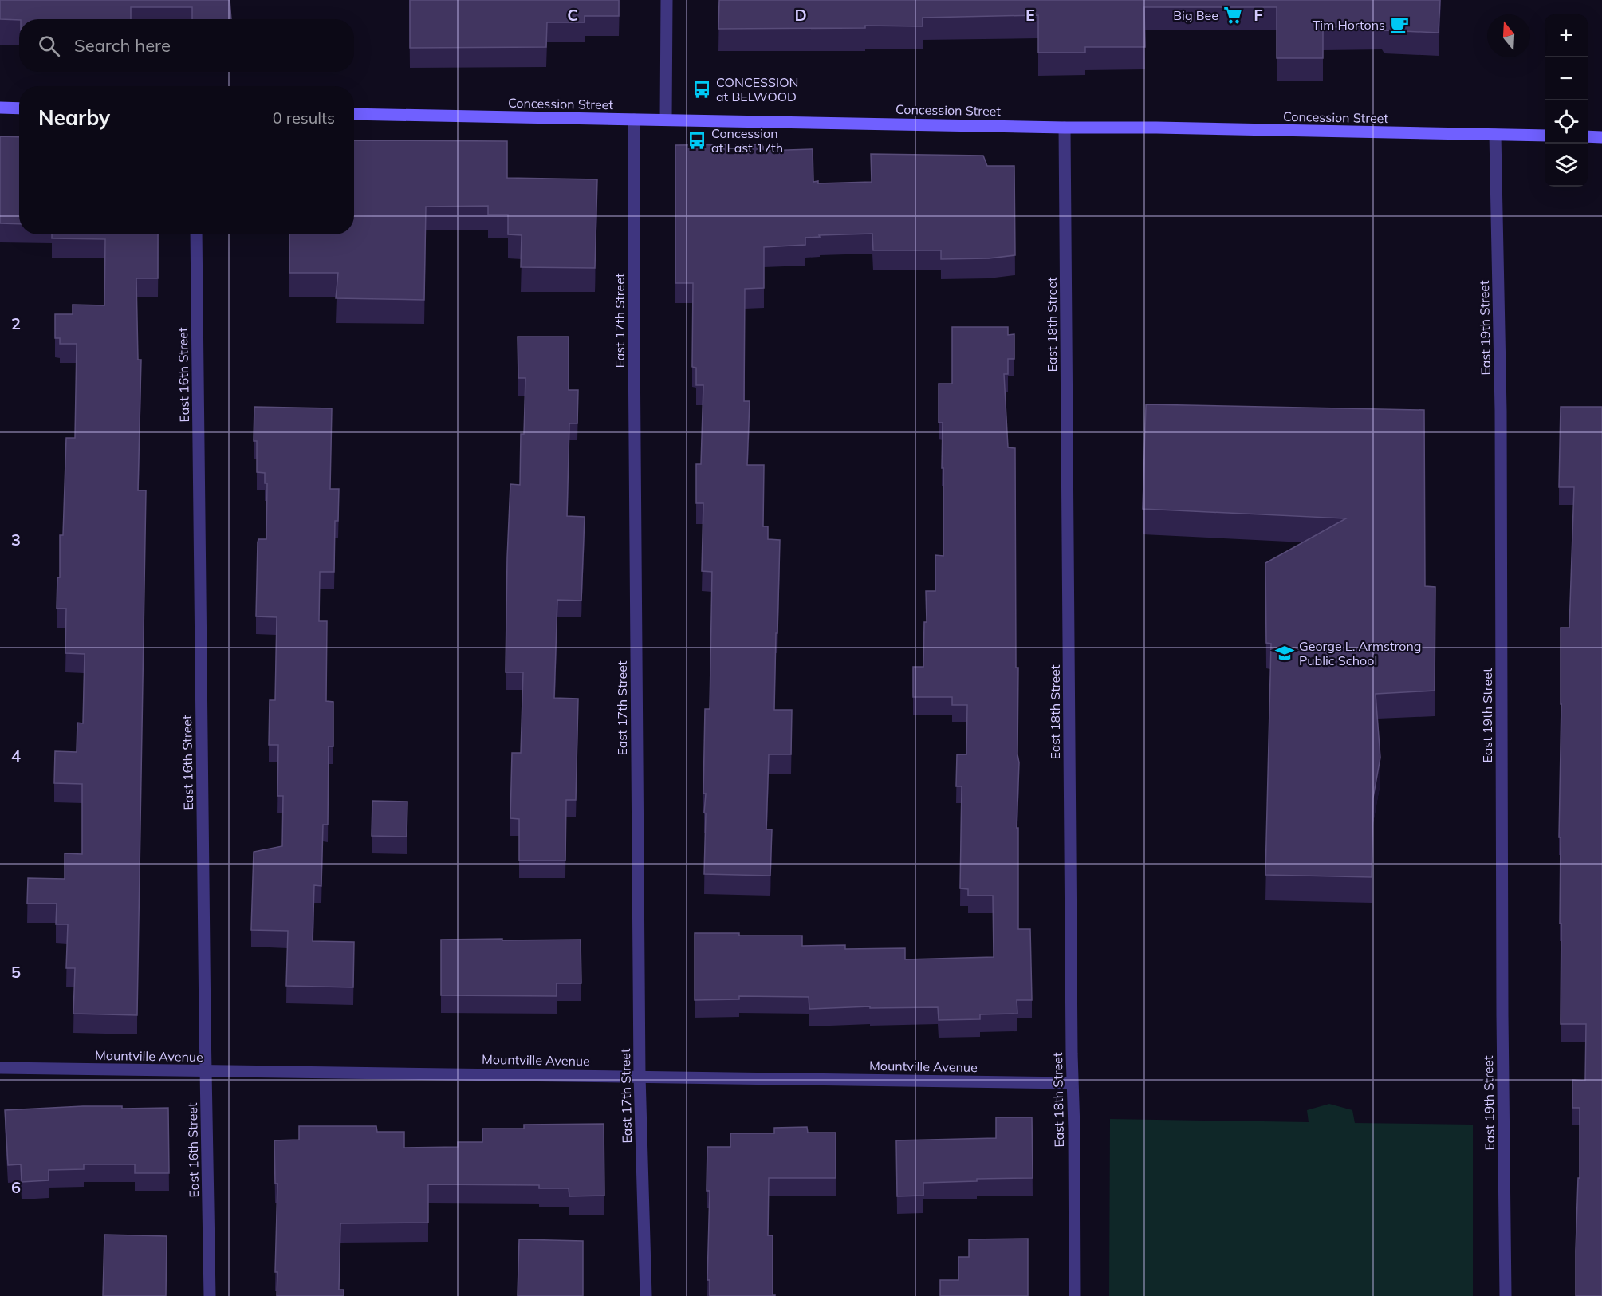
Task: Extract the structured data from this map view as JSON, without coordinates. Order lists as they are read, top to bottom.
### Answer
{
  "streets": {
    "main road": ["Concession Street"],
    "street": [
      "East 17th Street",
      "East 18th Street",
      "East 19th Street",
      "East 16th Street",
      "Mountville Avenue"
    ]
  },
  "crossings": [
    ["Concession Street", "East 17th Street"],
    ["Concession Street", "East 18th Street"],
    ["Concession Street", "East 19th Street"],
    ["East 17th Street", "Mountville Avenue"],
    ["East 18th Street", "Mountville Avenue"],
    ["East 16th Street", "Mountville Avenue"]
  ],
  "places": {
    "supermarket": ["Big Bee"],
    "cafe": ["Tim Hortons"],
    "bus stop": ["CONCESSION at BELWOOD", "Concession at East 17th"],
    "school or university": ["George L. Armstrong Public School"]
  },
  "north": "top",
  "page": {
    "map_buttons": ["+", "−"],
    "search": "Search here",
    "heading": ["Nearby", "0 results"]
  },
  "grid": {
    "columns": [
      "C",
      "D",
      "E",
      "F"
    ],
    "rows": [
      "2",
      "3",
      "4",
      "5",
      "6"
    ]
  }
}
